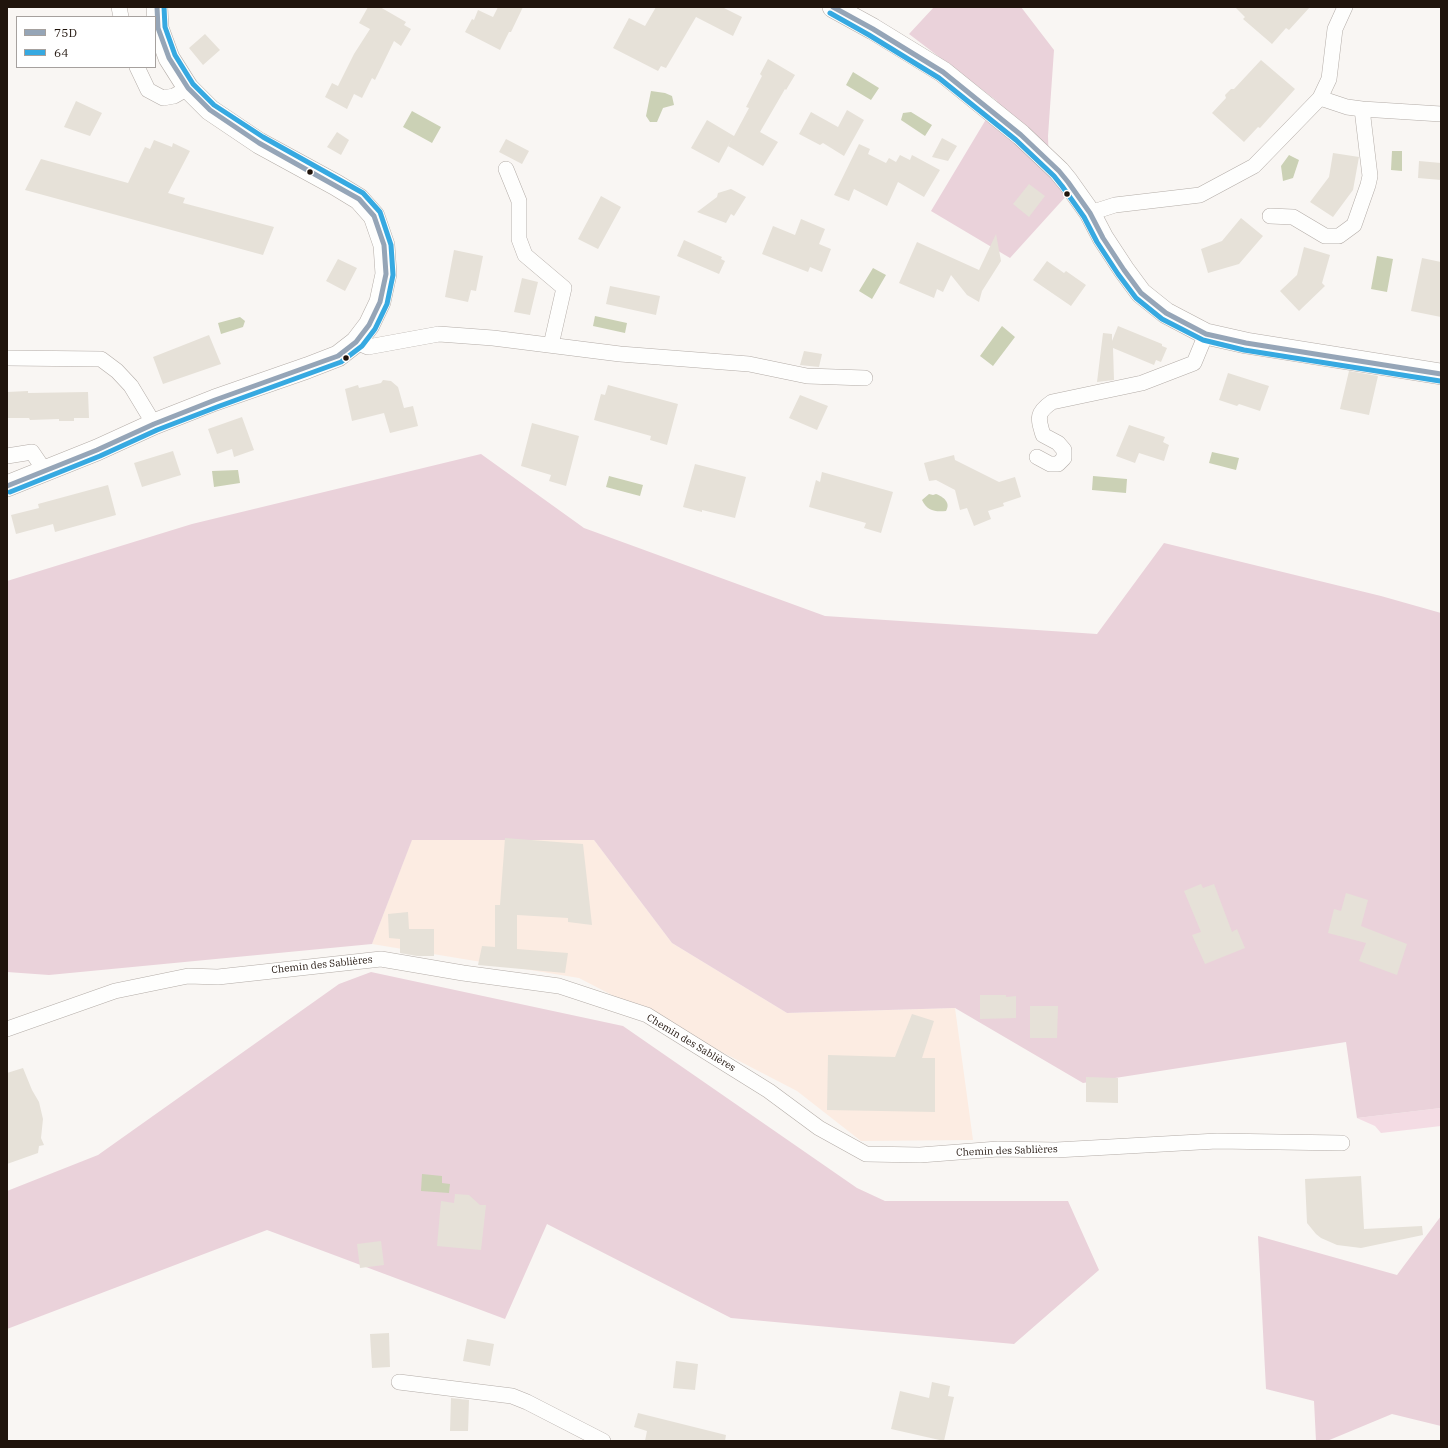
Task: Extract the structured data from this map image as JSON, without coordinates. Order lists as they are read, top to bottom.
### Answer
{
  "streets": {
    "street": ["Chemin des Sablières"]
  },
  "lines": ["transit line 75D", "transit line 64"],
  "legend": ["75D", "64"]
}
